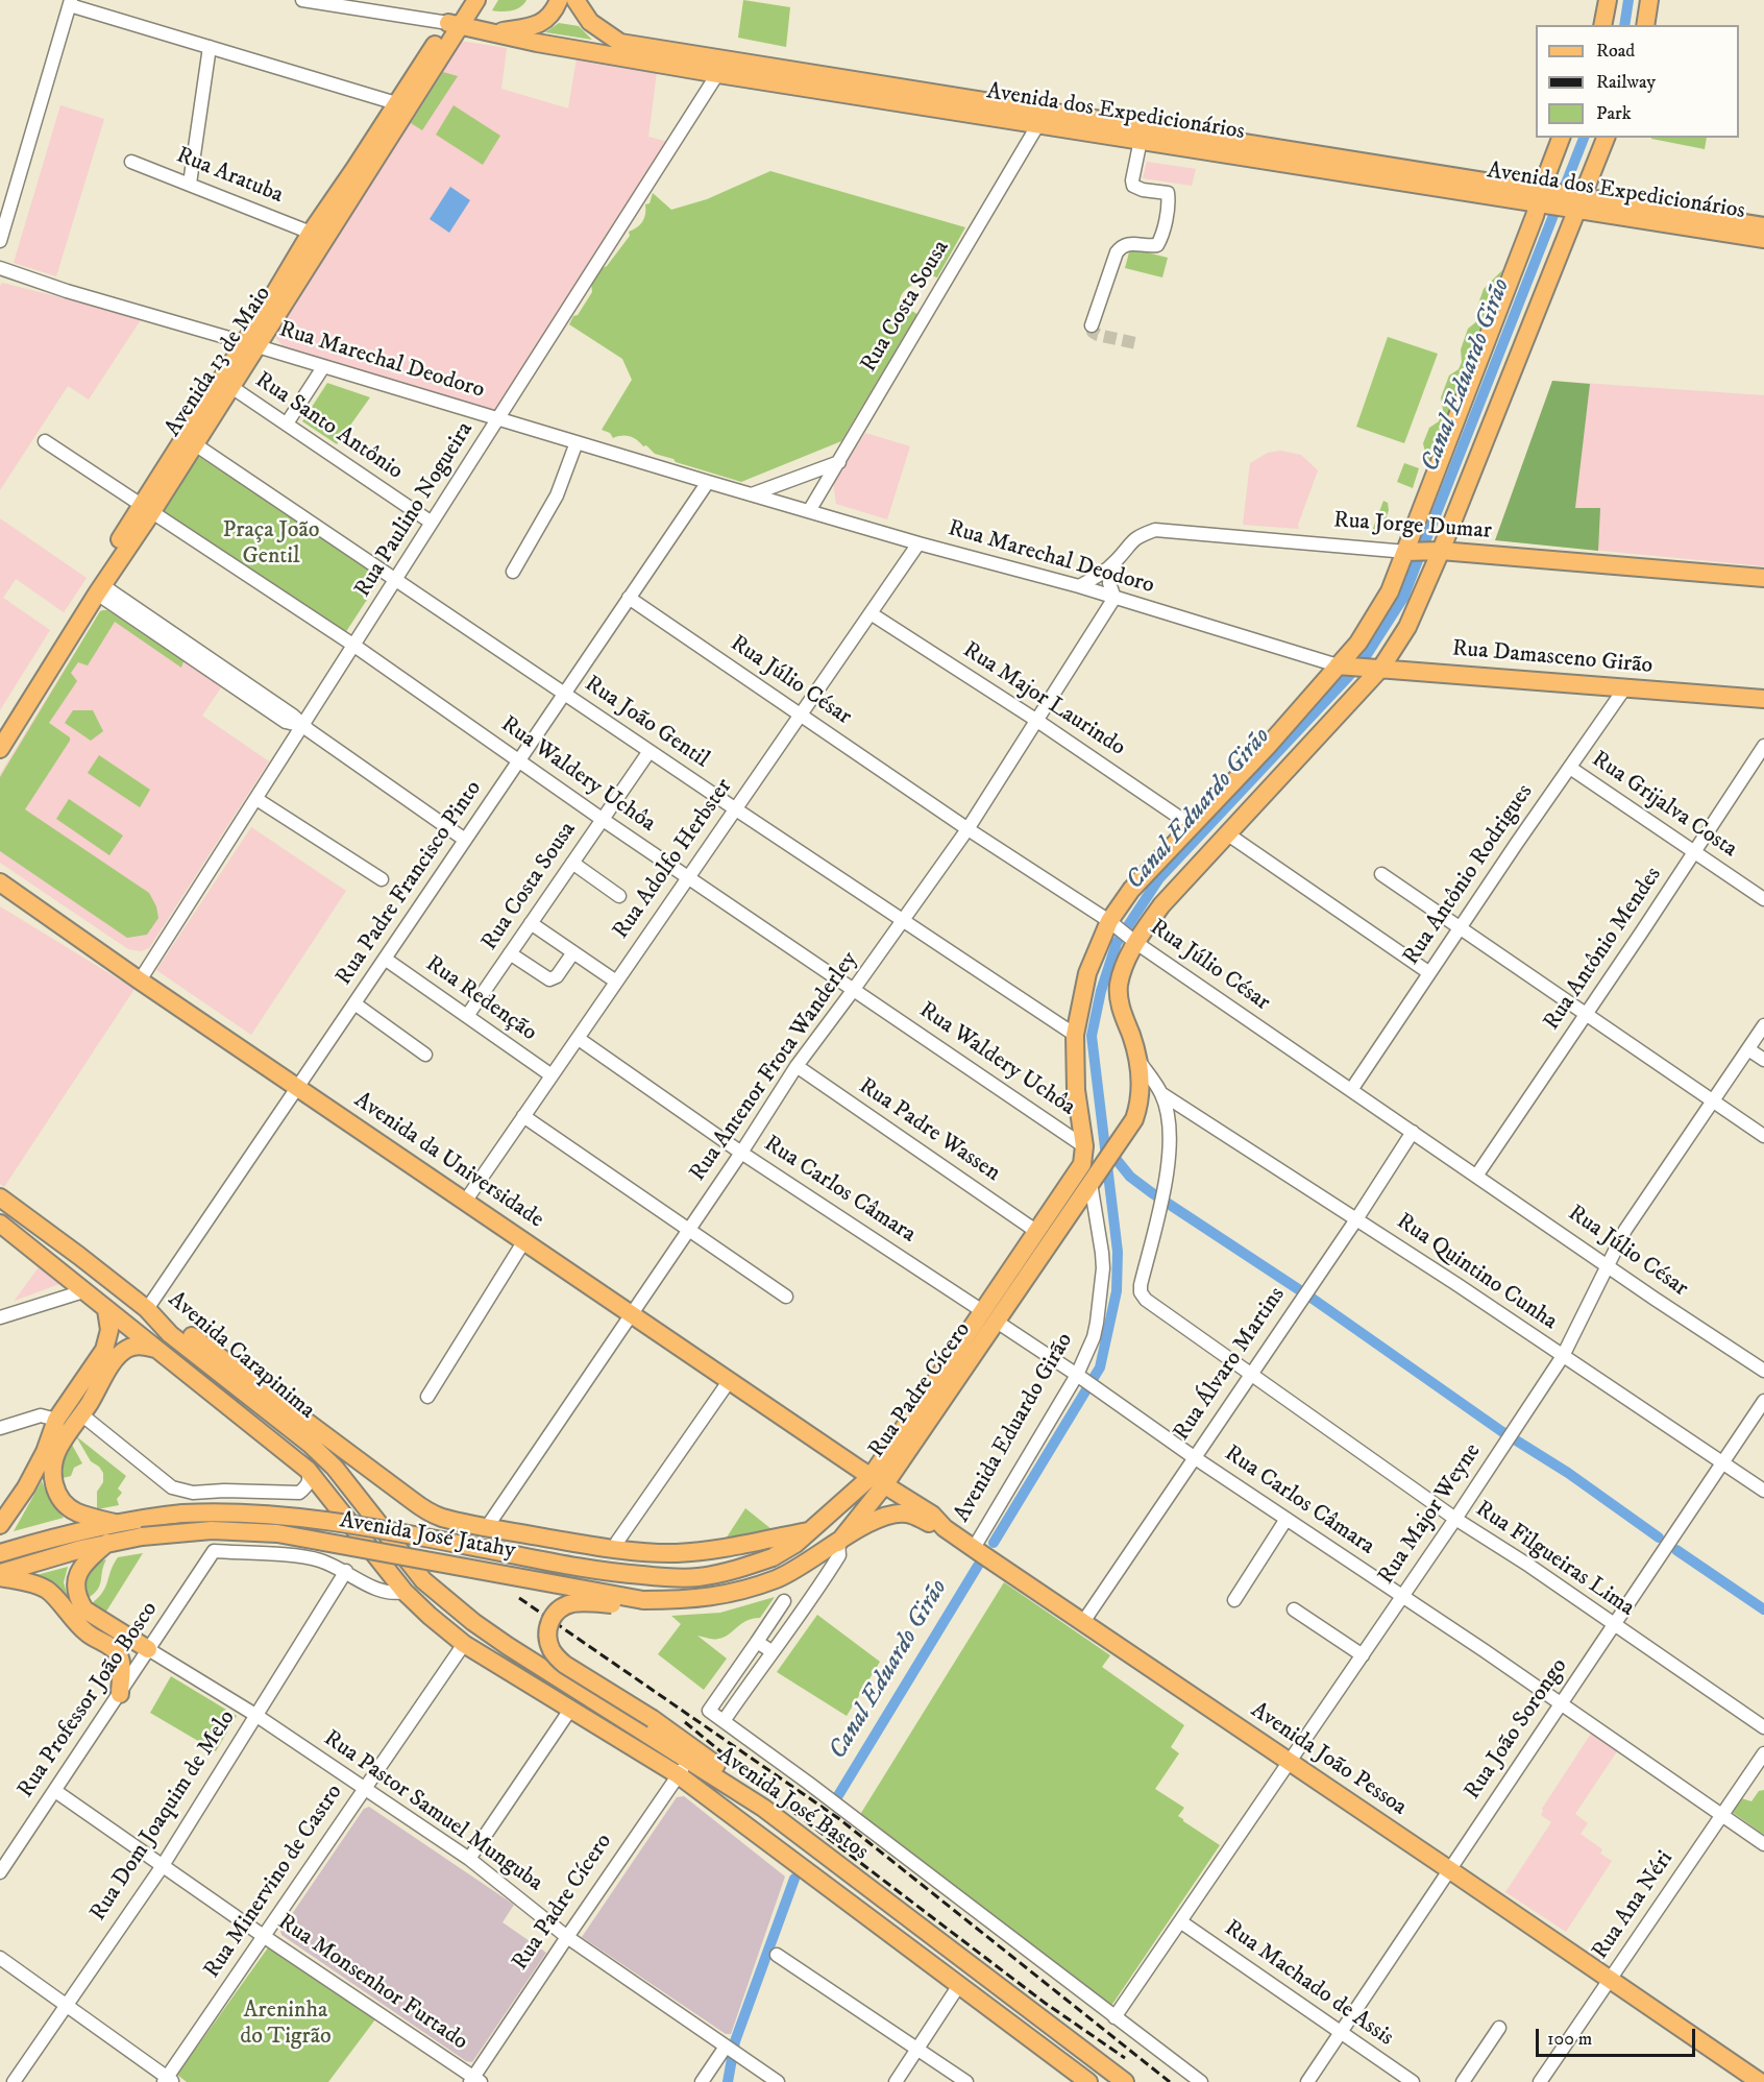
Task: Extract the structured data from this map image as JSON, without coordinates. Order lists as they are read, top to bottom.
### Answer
{
  "streets": {
    "main road": [
      "Avenida dos Expedicionários",
      "Avenida 13 de Maio",
      "Rua Jorge Dumar",
      "Rua Damasceno Girão",
      "Avenida da Universidade",
      "Avenida Carapinima",
      "Rua Padre Cícero",
      "Avenida José Jatahy",
      "Avenida João Pessoa",
      "Avenida José Bastos"
    ],
    "street": [
      "Rua Aratuba",
      "Rua Costa Sousa",
      "Rua Marechal Deodoro",
      "Rua Santo Antônio",
      "Rua Paulino Nogueira",
      "Rua Júlio César",
      "Rua Major Laurindo",
      "Rua João Gentil",
      "Rua Waldery Uchôa",
      "Rua Grijalva Costa",
      "Rua Adolfo Herbster",
      "Rua Antônio Rodrigues",
      "Rua Padre Francisco Pinto",
      "Rua Antônio Mendes",
      "Rua Redenção",
      "Rua Antenor Frota Wanderley",
      "Rua Padre Wassen",
      "Rua Carlos Câmara",
      "Rua Quintino Cunha",
      "Rua Álvaro Martins",
      "Avenida Eduardo Girão",
      "Rua Major Weyne",
      "Rua Filgueiras Lima",
      "Rua Professor João Bosco",
      "Rua João Sorongo",
      "Rua Pastor Samuel Munguba",
      "Rua Dom Joaquim de Melo",
      "Rua Minervino de Castro",
      "Rua Ana Néri",
      "Rua Monsenhor Furtado",
      "Rua Machado de Assis"
    ]
  },
  "crossings": [
    ["Avenida dos Expedicionários", "Rua Costa Sousa"],
    ["Avenida dos Expedicionários", "Avenida 13 de Maio"],
    ["Avenida dos Expedicionários", "Rua Paulino Nogueira"],
    ["Rua Aratuba", "Avenida 13 de Maio"],
    ["Rua Costa Sousa", "Rua Marechal Deodoro"],
    ["Rua Costa Sousa", "Rua João Gentil"],
    ["Rua Costa Sousa", "Rua Waldery Uchôa"],
    ["Rua Costa Sousa", "Rua Redenção"],
    ["Rua Marechal Deodoro", "Avenida 13 de Maio"],
    ["Rua Marechal Deodoro", "Rua Paulino Nogueira"],
    ["Rua Marechal Deodoro", "Rua Jorge Dumar"],
    ["Rua Marechal Deodoro", "Rua Damasceno Girão"],
    ["Rua Marechal Deodoro", "Rua Adolfo Herbster"],
    ["Rua Marechal Deodoro", "Rua Padre Francisco Pinto"],
    ["Rua Marechal Deodoro", "Rua Antenor Frota Wanderley"],
    ["Avenida 13 de Maio", "Rua Santo Antônio"],
    ["Avenida 13 de Maio", "Rua João Gentil"],
    ["Avenida 13 de Maio", "Rua Waldery Uchôa"],
    ["Rua Santo Antônio", "Rua Paulino Nogueira"],
    ["Rua Paulino Nogueira", "Rua João Gentil"],
    ["Rua Paulino Nogueira", "Rua Waldery Uchôa"],
    ["Rua Paulino Nogueira", "Avenida da Universidade"],
    ["Rua Damasceno Girão", "Rua Antônio Rodrigues"],
    ["Rua Júlio César", "Rua Adolfo Herbster"],
    ["Rua Júlio César", "Rua Antônio Rodrigues"],
    ["Rua Júlio César", "Rua Padre Francisco Pinto"],
    ["Rua Júlio César", "Rua Antônio Mendes"],
    ["Rua Júlio César", "Rua Antenor Frota Wanderley"],
    ["Rua Júlio César", "Rua Álvaro Martins"],
    ["Rua Júlio César", "Rua Major Weyne"],
    ["Rua Major Laurindo", "Rua Adolfo Herbster"],
    ["Rua Major Laurindo", "Rua Antenor Frota Wanderley"],
    ["Rua João Gentil", "Rua Adolfo Herbster"],
    ["Rua João Gentil", "Rua Padre Francisco Pinto"],
    ["Rua João Gentil", "Rua Antenor Frota Wanderley"],
    ["Rua Waldery Uchôa", "Rua Adolfo Herbster"],
    ["Rua Waldery Uchôa", "Rua Padre Francisco Pinto"],
    ["Rua Waldery Uchôa", "Rua Antenor Frota Wanderley"],
    ["Rua Waldery Uchôa", "Rua Padre Cícero"],
    ["Rua Grijalva Costa", "Rua Antônio Rodrigues"],
    ["Rua Grijalva Costa", "Rua Antônio Mendes"],
    ["Rua Adolfo Herbster", "Rua Redenção"],
    ["Rua Adolfo Herbster", "Avenida da Universidade"],
    ["Rua Adolfo Herbster", "Rua Carlos Câmara"],
    ["Rua Padre Francisco Pinto", "Rua Redenção"],
    ["Rua Padre Francisco Pinto", "Avenida da Universidade"],
    ["Rua Padre Francisco Pinto", "Avenida Carapinima"],
    ["Rua Antenor Frota Wanderley", "Rua Padre Wassen"],
    ["Rua Antenor Frota Wanderley", "Avenida da Universidade"],
    ["Rua Antenor Frota Wanderley", "Rua Carlos Câmara"],
    ["Rua Padre Wassen", "Rua Padre Cícero"],
    ["Avenida da Universidade", "Rua Padre Cícero"],
    ["Avenida da Universidade", "Avenida João Pessoa"],
    ["Rua Carlos Câmara", "Rua Álvaro Martins"],
    ["Rua Carlos Câmara", "Rua Padre Cícero"],
    ["Rua Carlos Câmara", "Avenida Eduardo Girão"],
    ["Rua Carlos Câmara", "Rua Major Weyne"],
    ["Rua Carlos Câmara", "Rua João Sorongo"],
    ["Rua Carlos Câmara", "Rua Ana Néri"],
    ["Rua Quintino Cunha", "Rua Álvaro Martins"],
    ["Rua Quintino Cunha", "Rua Major Weyne"],
    ["Rua Quintino Cunha", "Rua Filgueiras Lima"],
    ["Rua Quintino Cunha", "Rua João Sorongo"],
    ["Avenida Carapinima", "Avenida José Bastos"],
    ["Rua Álvaro Martins", "Rua Filgueiras Lima"],
    ["Rua Álvaro Martins", "Avenida João Pessoa"],
    ["Rua Padre Cícero", "Avenida Eduardo Girão"],
    ["Rua Padre Cícero", "Avenida José Jatahy"],
    ["Rua Padre Cícero", "Avenida João Pessoa"],
    ["Rua Padre Cícero", "Avenida José Bastos"],
    ["Rua Padre Cícero", "Rua Pastor Samuel Munguba"],
    ["Rua Padre Cícero", "Rua Monsenhor Furtado"],
    ["Avenida Eduardo Girão", "Avenida João Pessoa"],
    ["Rua Major Weyne", "Rua Filgueiras Lima"],
    ["Rua Major Weyne", "Avenida João Pessoa"],
    ["Rua Major Weyne", "Avenida José Bastos"],
    ["Rua Major Weyne", "Rua Machado de Assis"],
    ["Avenida José Jatahy", "Avenida João Pessoa"],
    ["Rua Filgueiras Lima", "Rua João Sorongo"],
    ["Rua Professor João Bosco", "Rua Pastor Samuel Munguba"],
    ["Rua Professor João Bosco", "Rua Dom Joaquim de Melo"],
    ["Rua Professor João Bosco", "Rua Monsenhor Furtado"],
    ["Rua João Sorongo", "Avenida João Pessoa"],
    ["Rua João Sorongo", "Rua Machado de Assis"],
    ["Avenida João Pessoa", "Rua Ana Néri"],
    ["Avenida José Bastos", "Rua Minervino de Castro"],
    ["Rua Pastor Samuel Munguba", "Rua Dom Joaquim de Melo"],
    ["Rua Pastor Samuel Munguba", "Rua Minervino de Castro"],
    ["Rua Dom Joaquim de Melo", "Rua Monsenhor Furtado"],
    ["Rua Minervino de Castro", "Rua Monsenhor Furtado"]
  ],
  "water": ["Canal Eduardo Girão"],
  "parks": ["Praça João Gentil", "Areninha do Tigrão"],
  "legend": ["Road", "Railway", "Park"],
  "scale_bar": "100 m"
}
